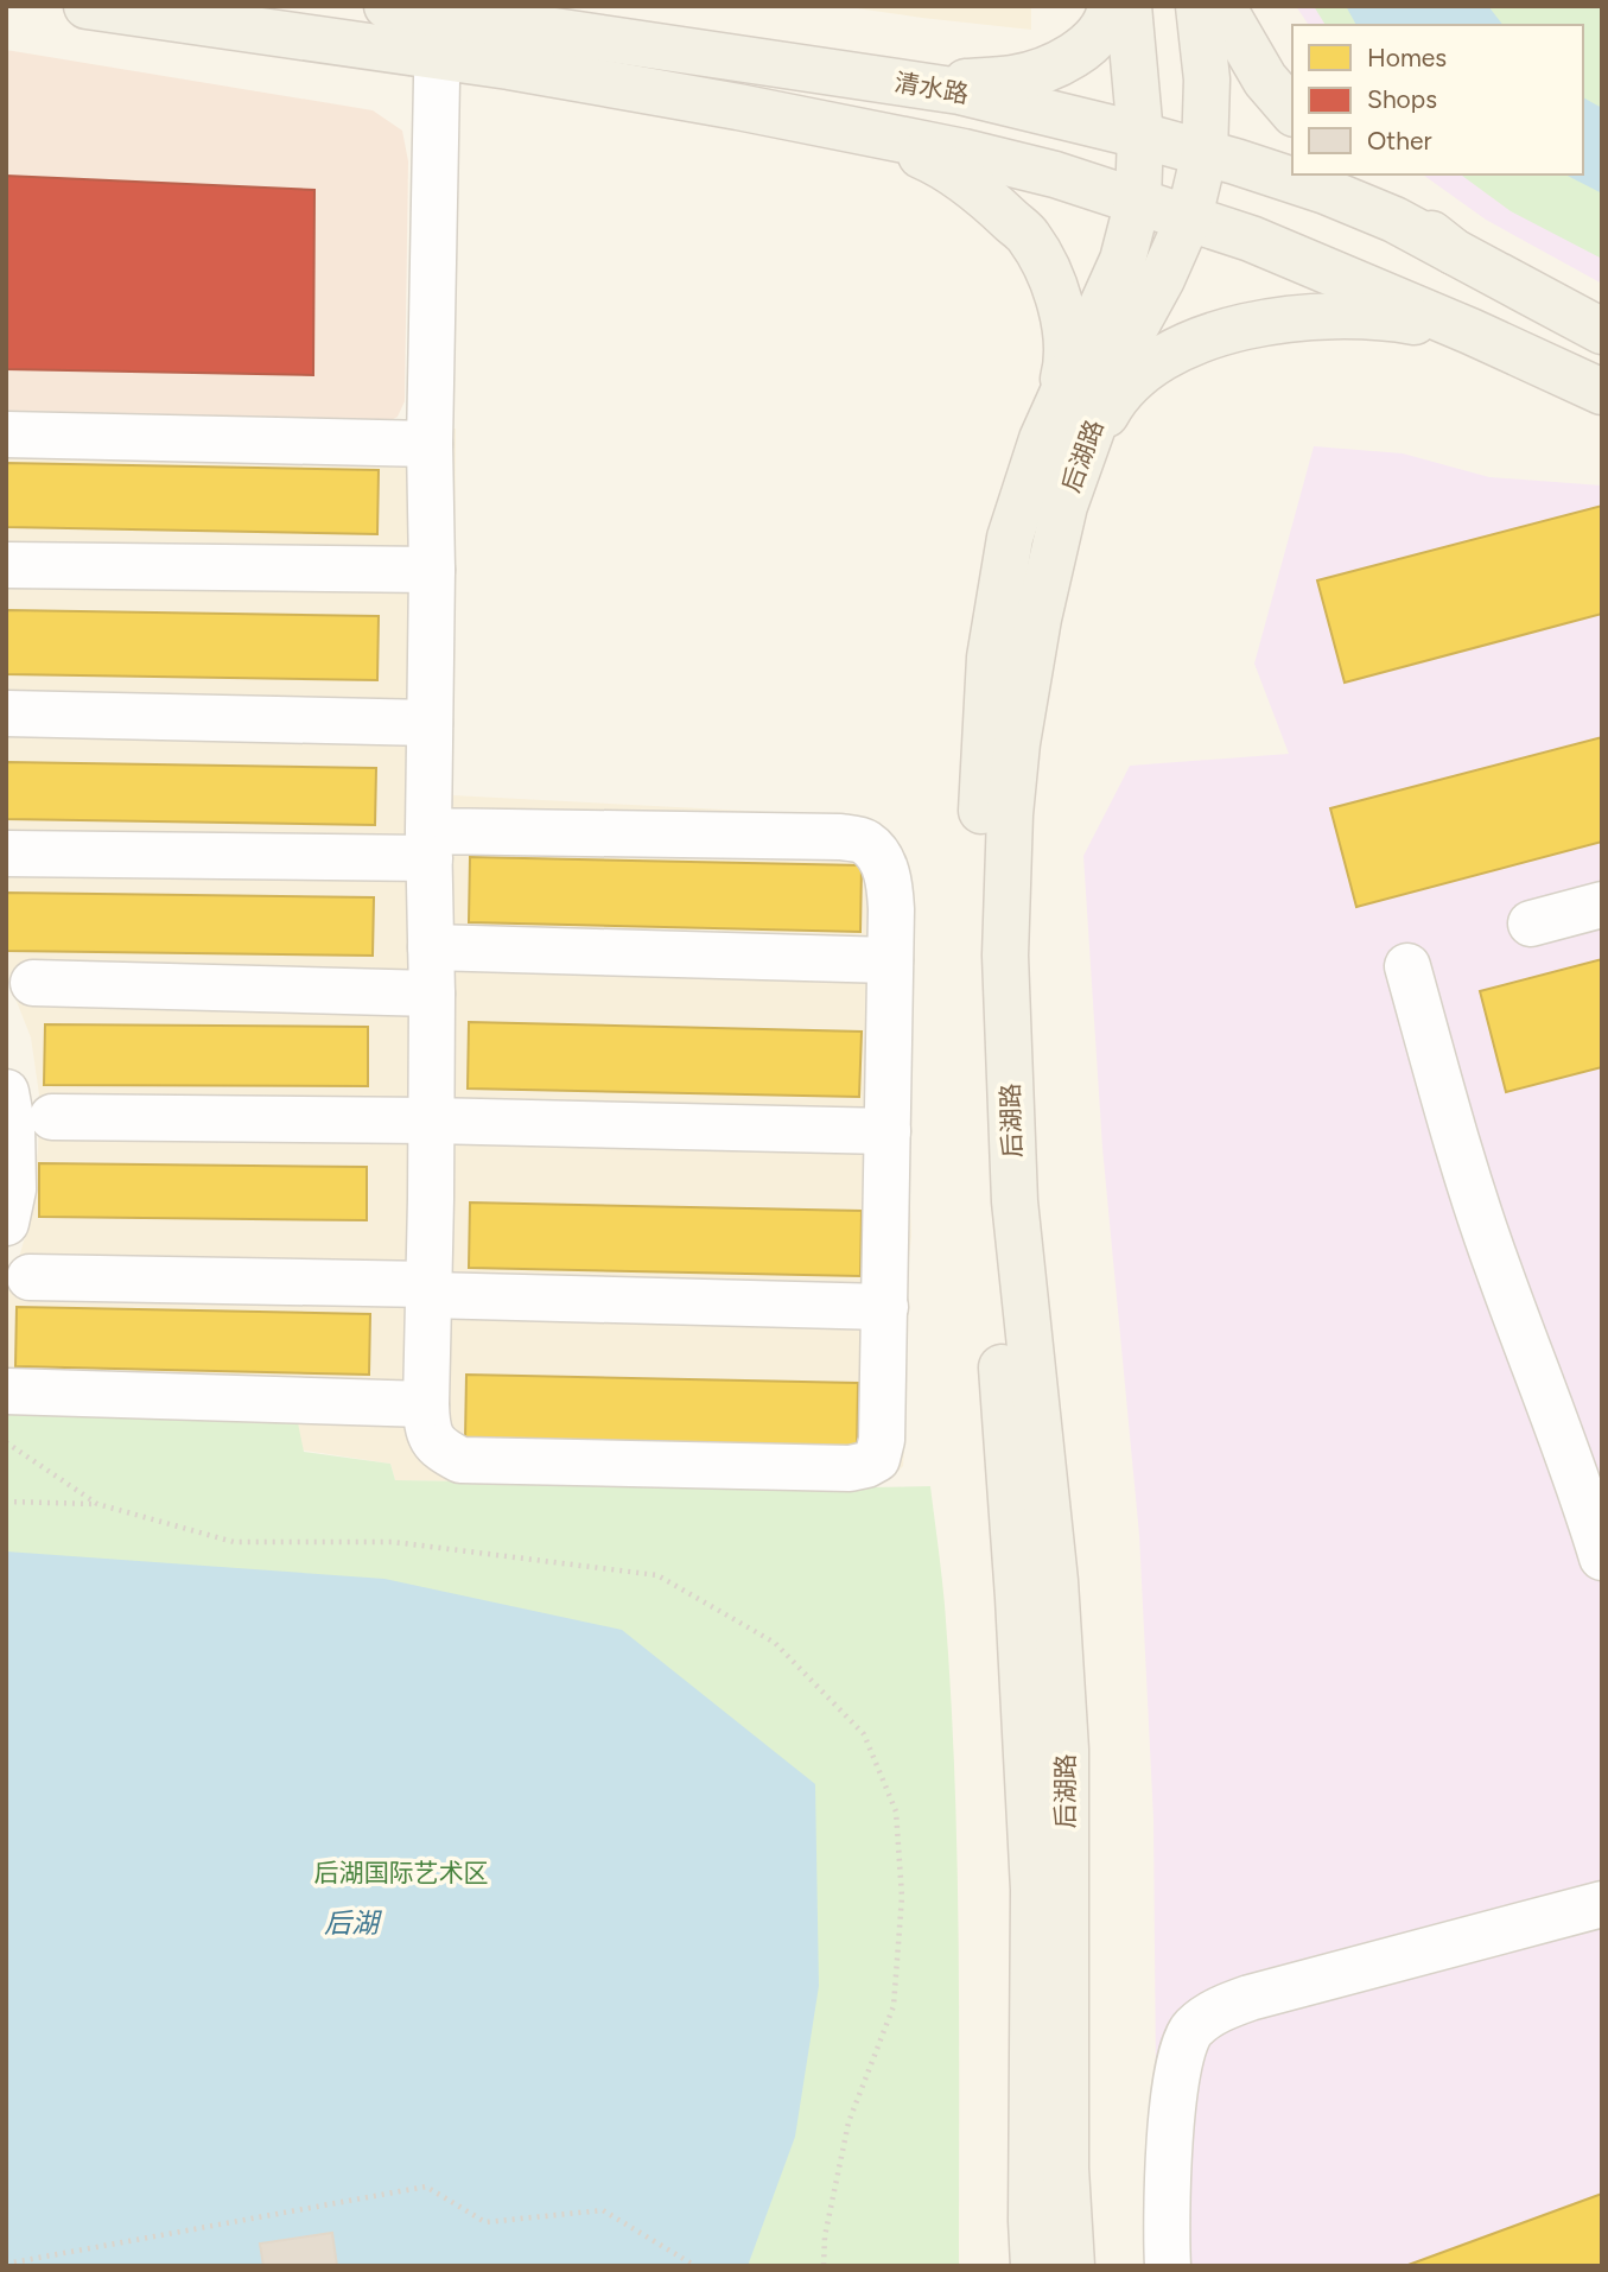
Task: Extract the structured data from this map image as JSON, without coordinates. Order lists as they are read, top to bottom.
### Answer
{
  "streets": {
    "main road": ["清水路", "后湖路"]
  },
  "crossings": [
    ["清水路", "后湖路"]
  ],
  "water": ["后湖"],
  "parks": ["后湖国际艺术区"],
  "legend": ["Homes", "Shops", "Other"]
}
